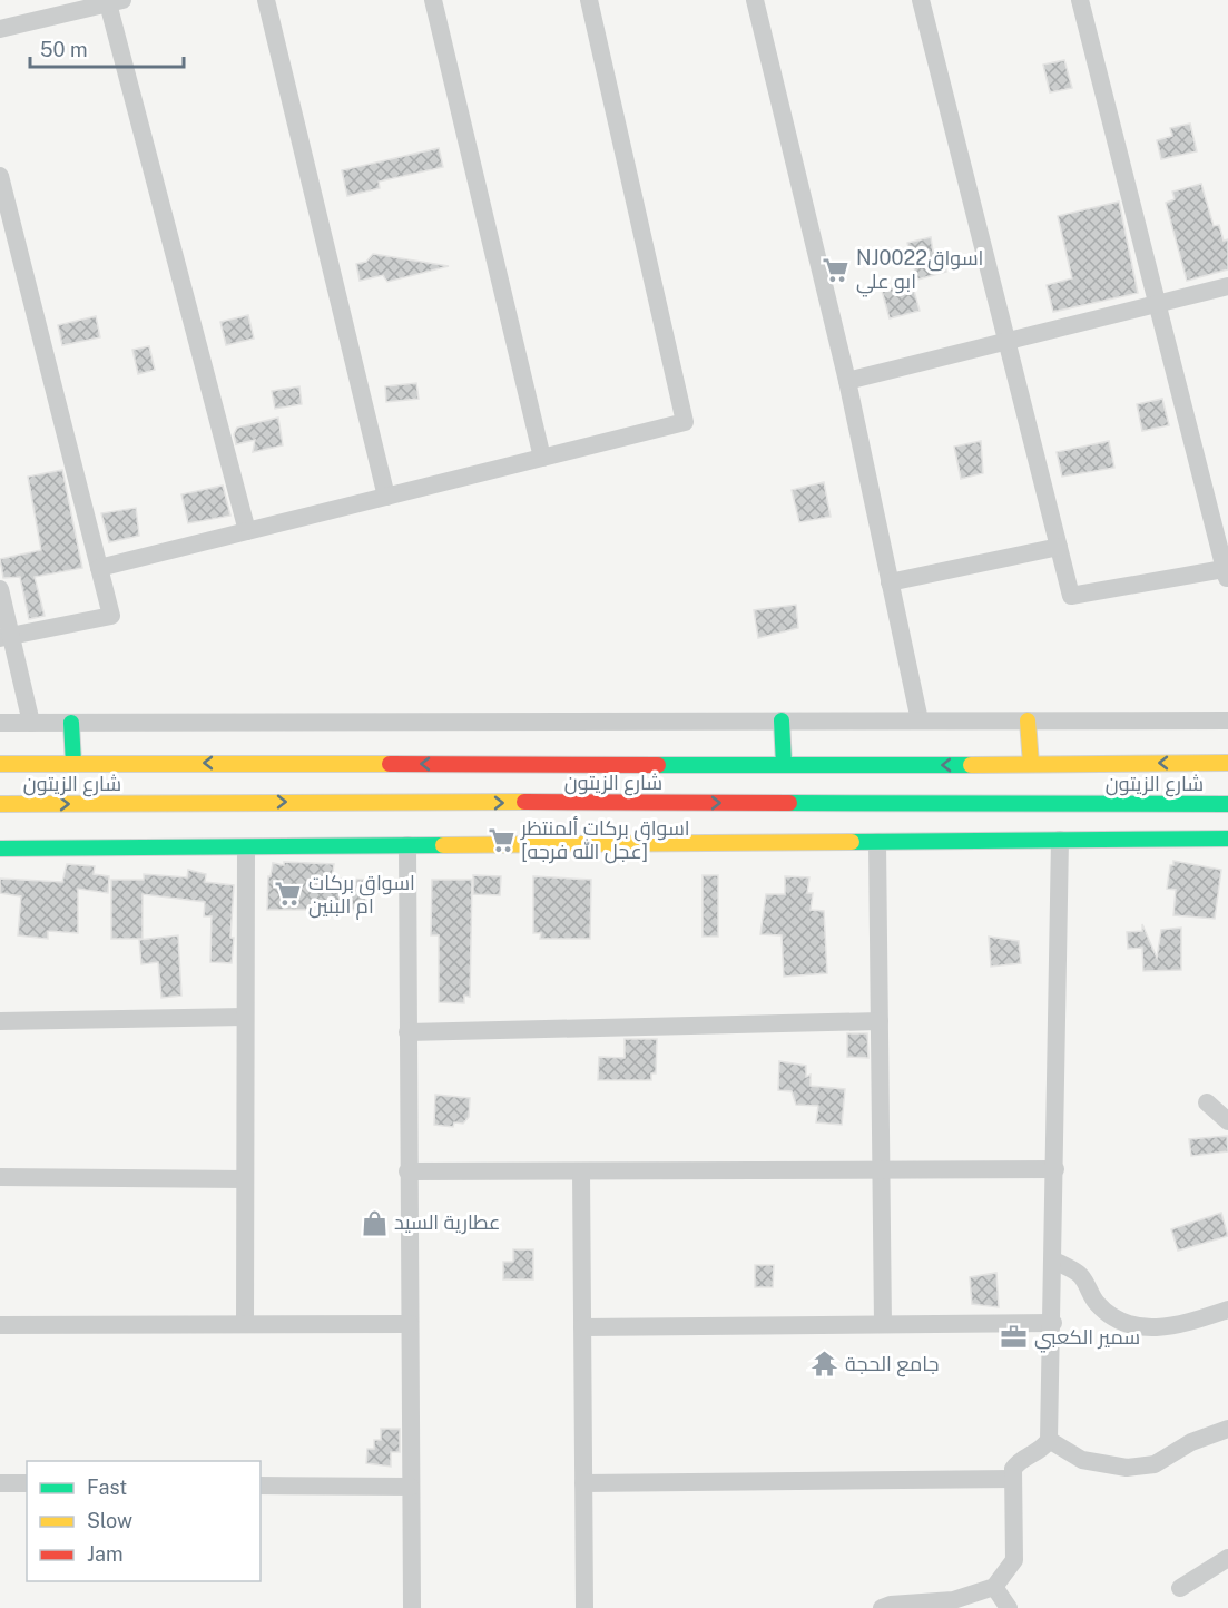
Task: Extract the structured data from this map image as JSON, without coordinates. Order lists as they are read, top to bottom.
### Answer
{
  "streets": {
    "main road": ["شارع الزيتون"]
  },
  "places": {
    "supermarket": ["NJ0022اسواق ابو علي", "اسواق بركات ألمنتظر [عجل الله فرجه]", "اسواق بركات ام البنين"],
    "shop": ["عطارية السيد"],
    "office": ["سمير الكعبي"],
    "temple": ["جامع الحجة"]
  },
  "legend": ["Fast", "Slow", "Jam"],
  "scale_bar": "50 m"
}
